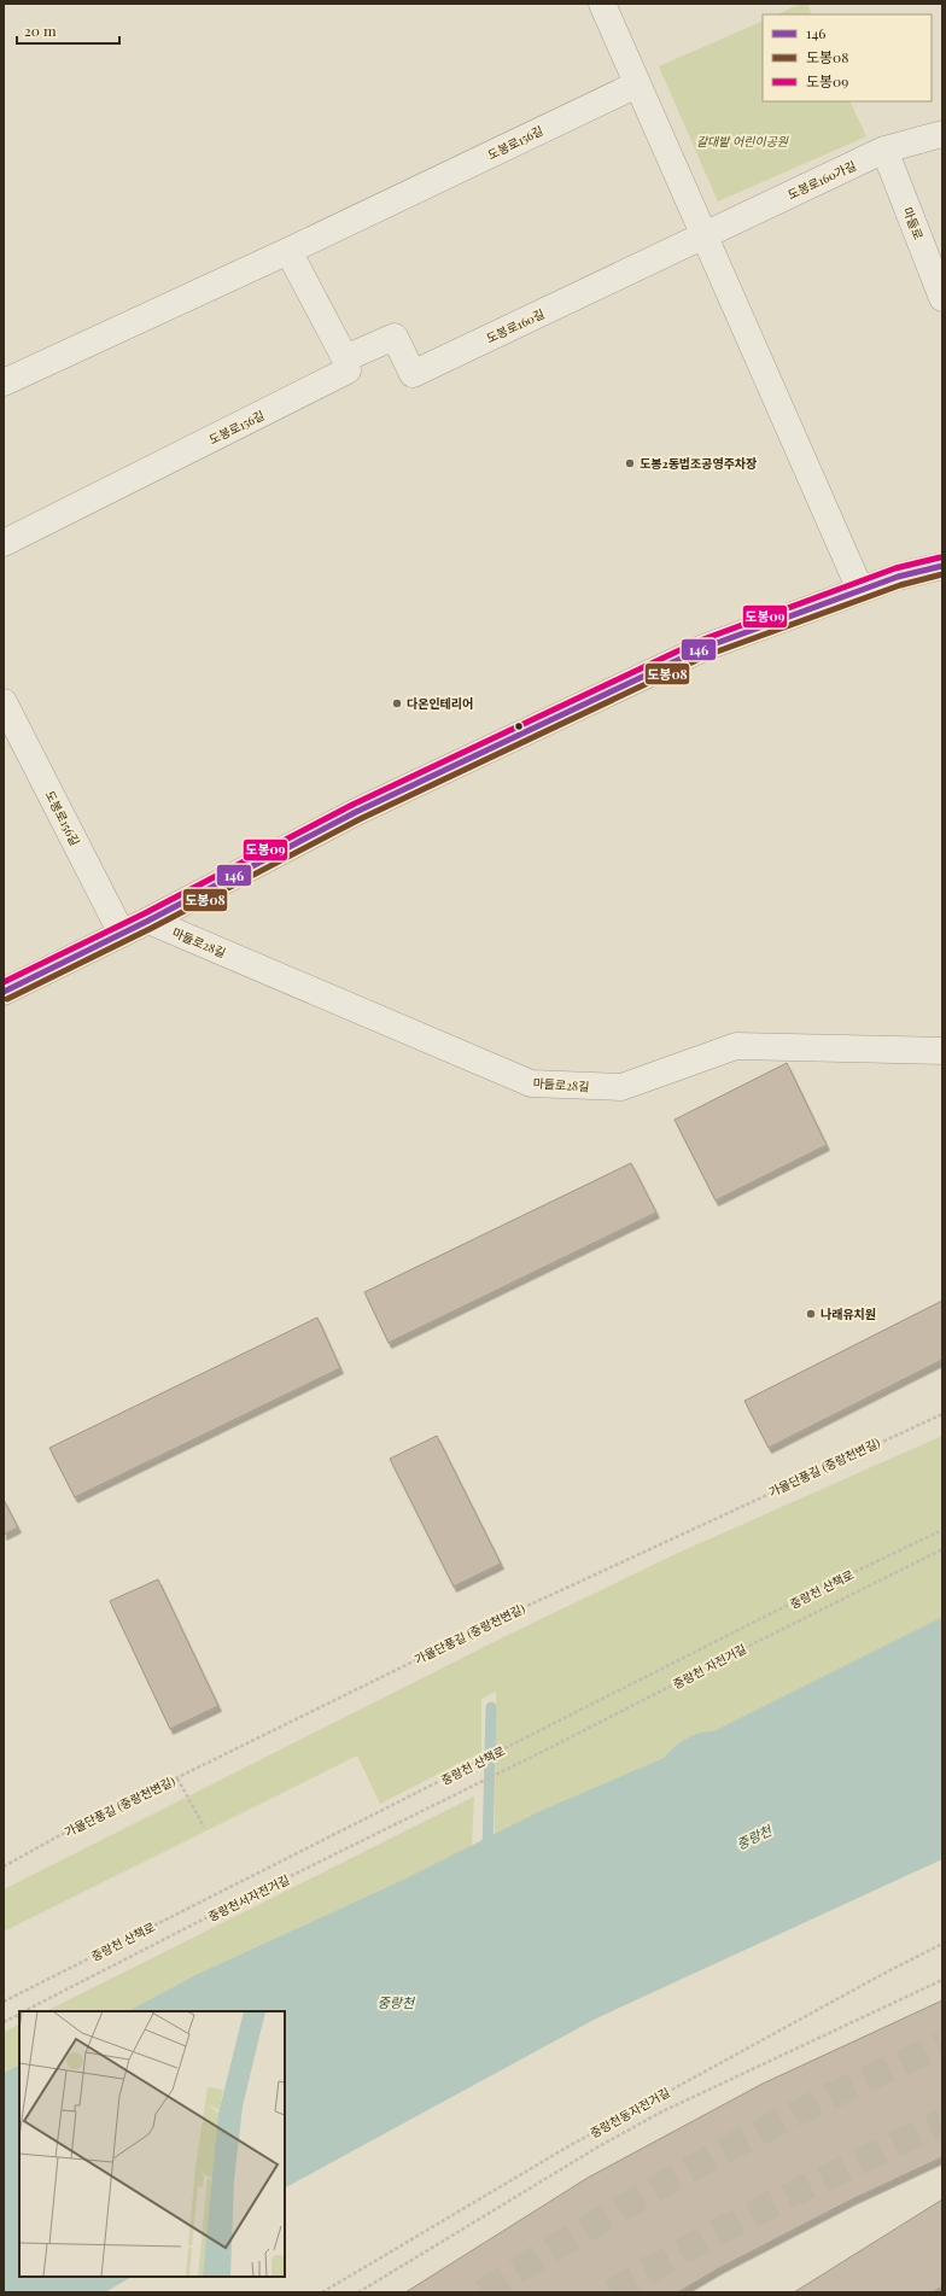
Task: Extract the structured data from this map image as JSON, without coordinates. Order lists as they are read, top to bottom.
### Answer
{
  "streets": {
    "street": [
      "도봉로156길",
      "도봉로160가길",
      "마들로",
      "도봉로160길",
      "마들로28길"
    ],
    "path": [
      "가을단풍길 (중랑천변길)",
      "중랑천 산책로",
      "중랑천 자전거길",
      "중랑천서자전거길",
      "중랑천동자전거길"
    ]
  },
  "crossings": [
    ["도봉로156길", "도봉로160길"],
    ["도봉로160가길", "마들로"],
    ["도봉로160가길", "도봉로160길"],
    ["중랑천 자전거길", "중랑천서자전거길"]
  ],
  "water": ["중랑천"],
  "parks": ["갈대밭 어린이공원"],
  "places": ["도봉2동법조공영주차장", "다온인테리어", "나래유치원"],
  "lines": ["transit line 도봉09", "transit line 146", "transit line 도봉08"],
  "legend": ["146", "도봉08", "도봉09"],
  "scale_bar": "20 m"
}
